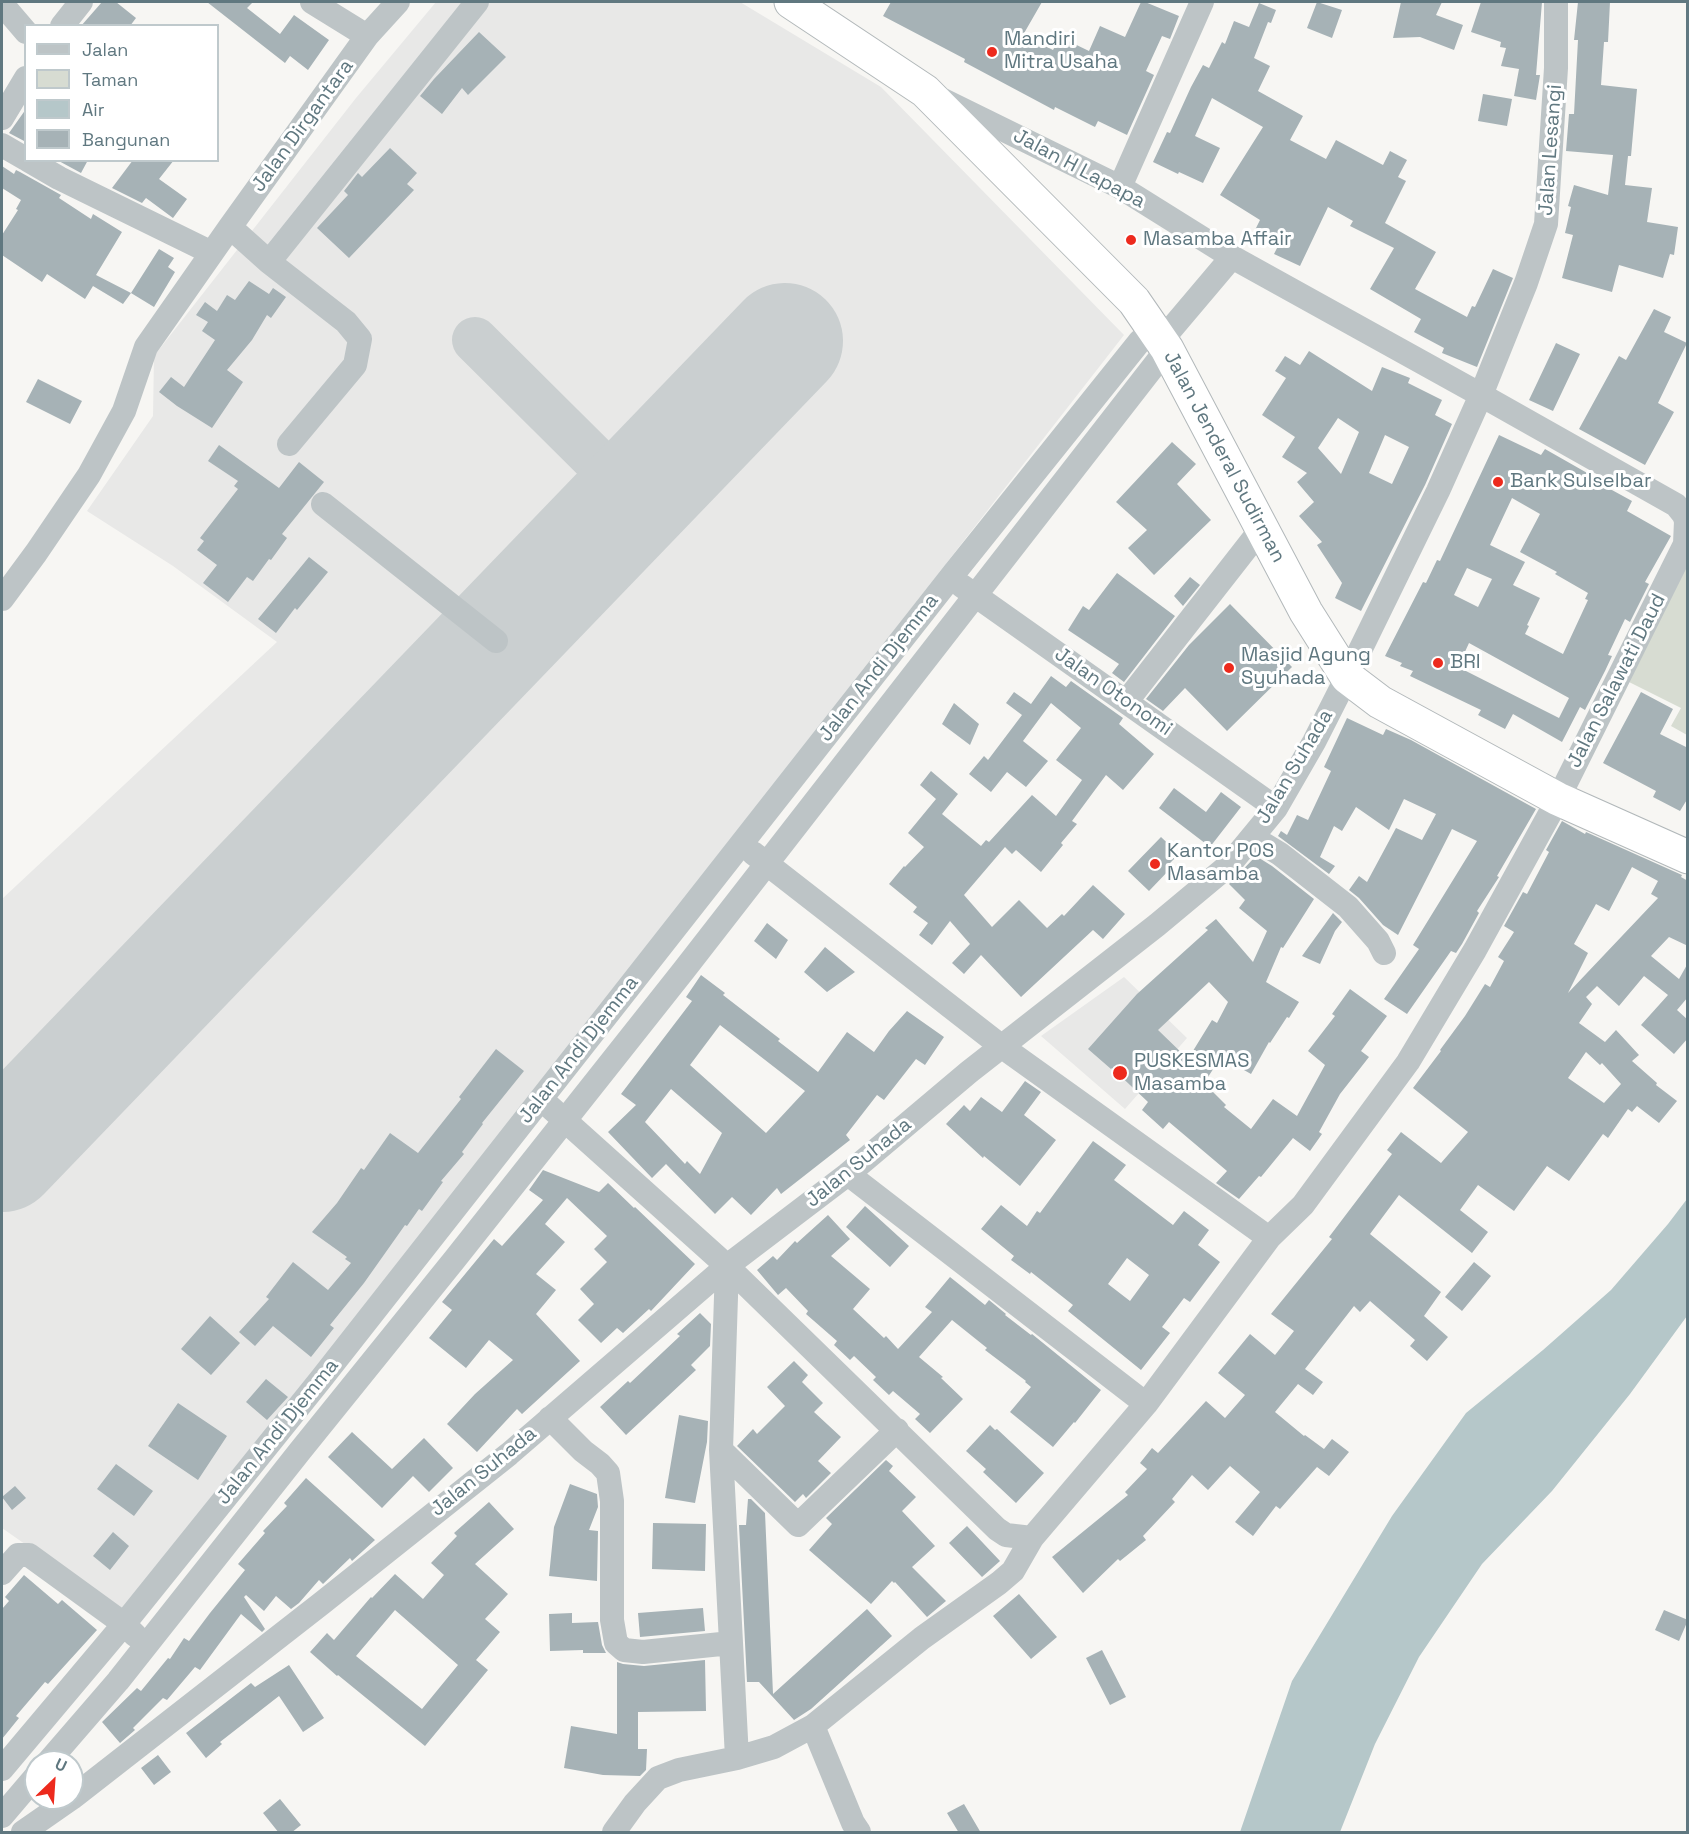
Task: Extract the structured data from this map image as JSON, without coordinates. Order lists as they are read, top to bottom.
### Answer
{
  "streets": {
    "highway": ["Jalan Jenderal Sudirman"],
    "street": [
      "Jalan Dirgantara",
      "Jalan Lesangi",
      "Jalan H Lapapa",
      "Jalan Andi Djemma",
      "Jalan Salawati Daud",
      "Jalan Otonomi",
      "Jalan Suhada"
    ]
  },
  "crossings": [
    ["Jalan Lesangi", "Jalan H Lapapa"],
    ["Jalan Lesangi", "Jalan Salawati Daud"],
    ["Jalan Lesangi", "Jalan Suhada"],
    ["Jalan H Lapapa", "Jalan Jenderal Sudirman"],
    ["Jalan H Lapapa", "Jalan Salawati Daud"],
    ["Jalan H Lapapa", "Jalan Suhada"],
    ["Jalan Jenderal Sudirman", "Jalan Andi Djemma"],
    ["Jalan Jenderal Sudirman", "Jalan Salawati Daud"],
    ["Jalan Jenderal Sudirman", "Jalan Suhada"],
    ["Jalan Andi Djemma", "Jalan Otonomi"],
    ["Jalan Salawati Daud", "Jalan Suhada"],
    ["Jalan Otonomi", "Jalan Suhada"]
  ],
  "places": [
    "Mandiri Mitra Usaha",
    "Masamba Affair",
    "Bank Sulselbar",
    "BRI",
    "Masjid Agung Syuhada",
    "Kantor POS Masamba",
    "PUSKESMAS Masamba"
  ],
  "legend": [
    "Jalan",
    "Taman",
    "Air",
    "Bangunan"
  ],
  "north": "top right"
}
